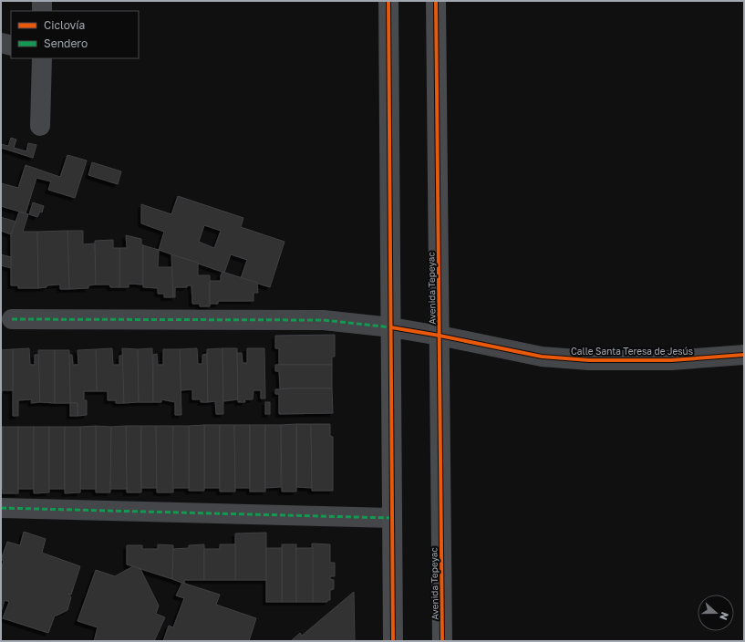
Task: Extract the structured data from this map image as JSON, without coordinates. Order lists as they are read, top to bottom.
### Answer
{
  "streets": {
    "street": ["Avenida Tepeyac", "Calle Santa Teresa de Jesús"]
  },
  "crossings": [
    ["Avenida Tepeyac", "Calle Santa Teresa de Jesús"]
  ],
  "legend": ["Ciclovía", "Sendero"],
  "north": "right"
}
